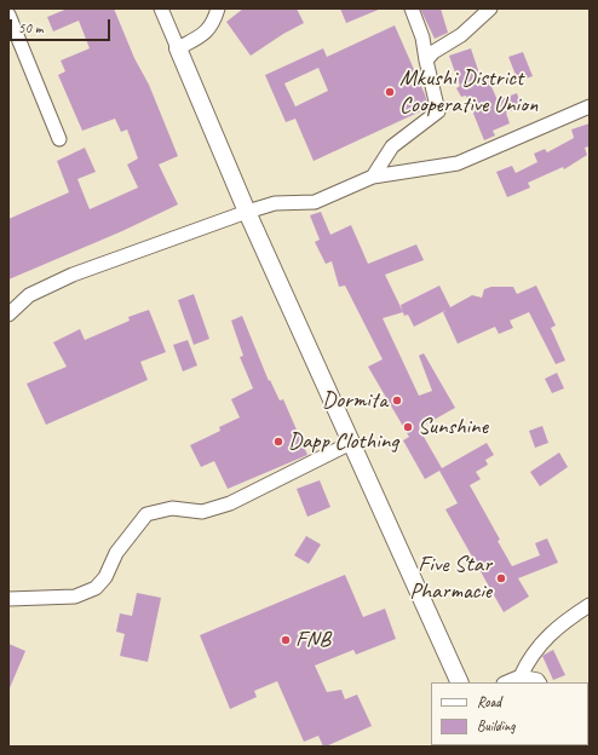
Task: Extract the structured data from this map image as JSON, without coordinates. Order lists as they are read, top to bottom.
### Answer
{
  "places": [
    "Mkushi District Cooperative Union",
    "Dormita",
    "Sunshine",
    "Dapp Clothing",
    "Five Star Pharmacie",
    "FNB"
  ],
  "legend": ["Road", "Building"],
  "scale_bar": "50 m"
}
